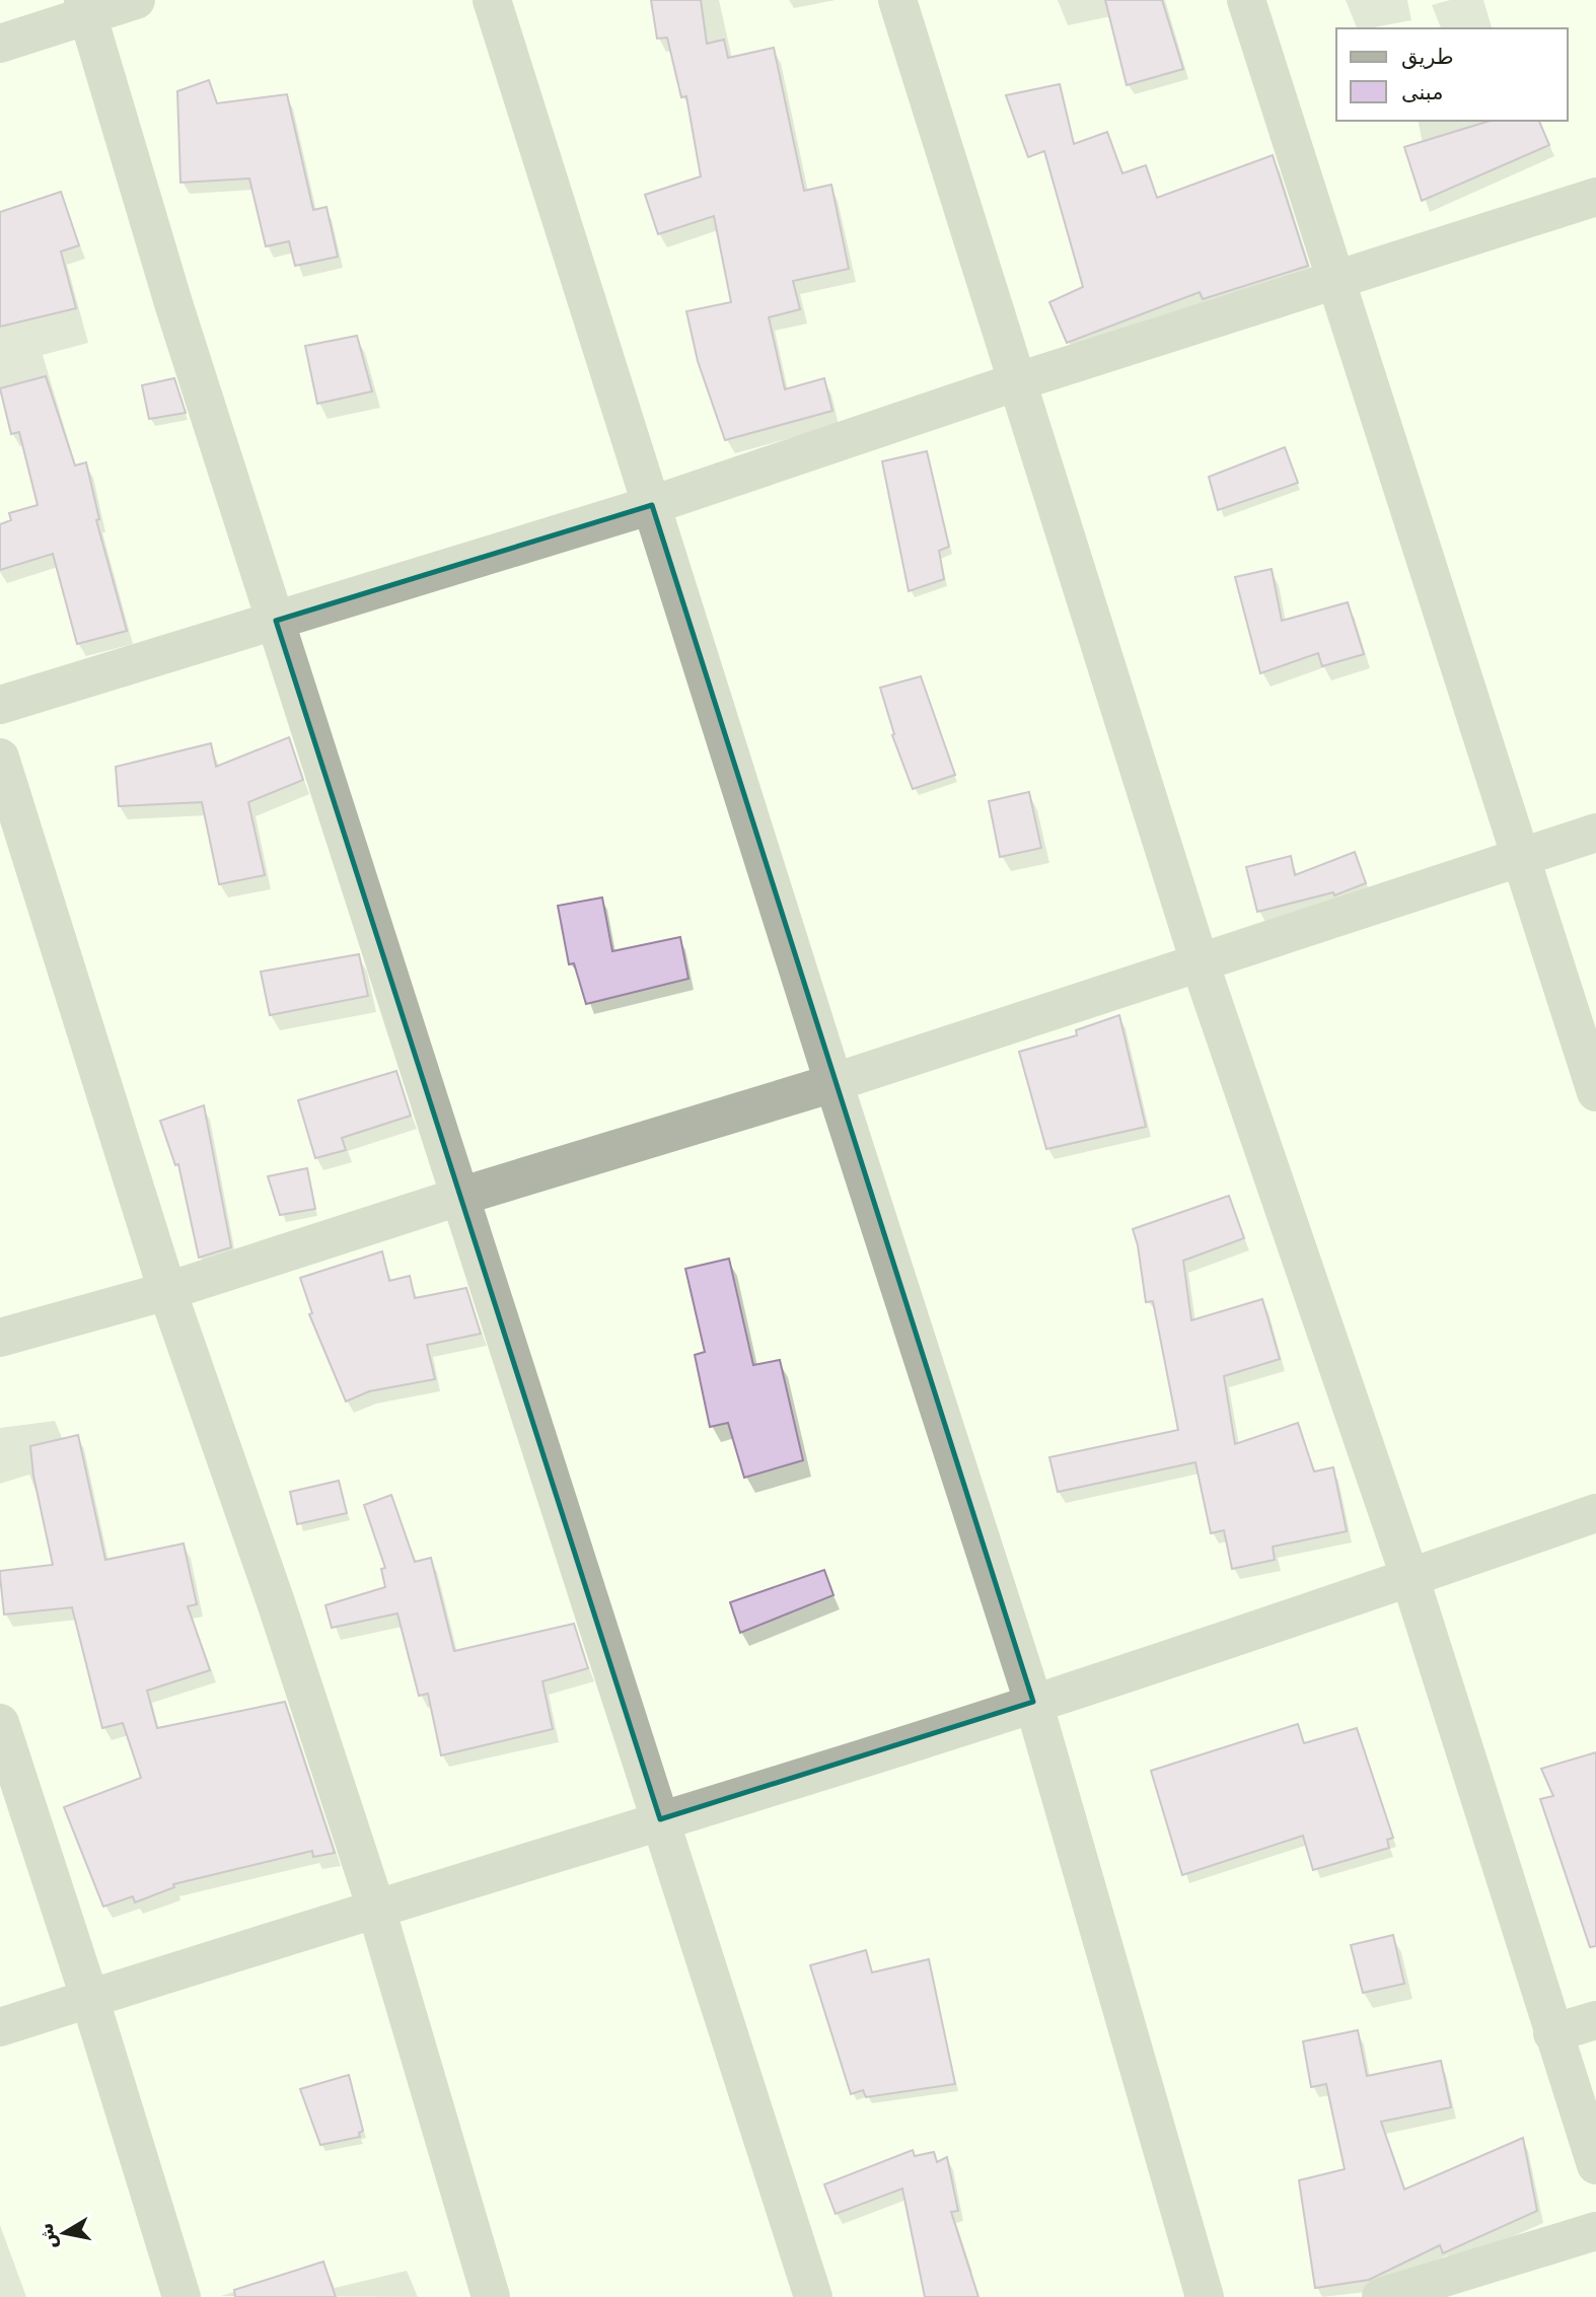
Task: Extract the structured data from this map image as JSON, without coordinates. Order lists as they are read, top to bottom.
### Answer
{
  "legend": ["طريق", "مبنى"],
  "north": "left"
}
